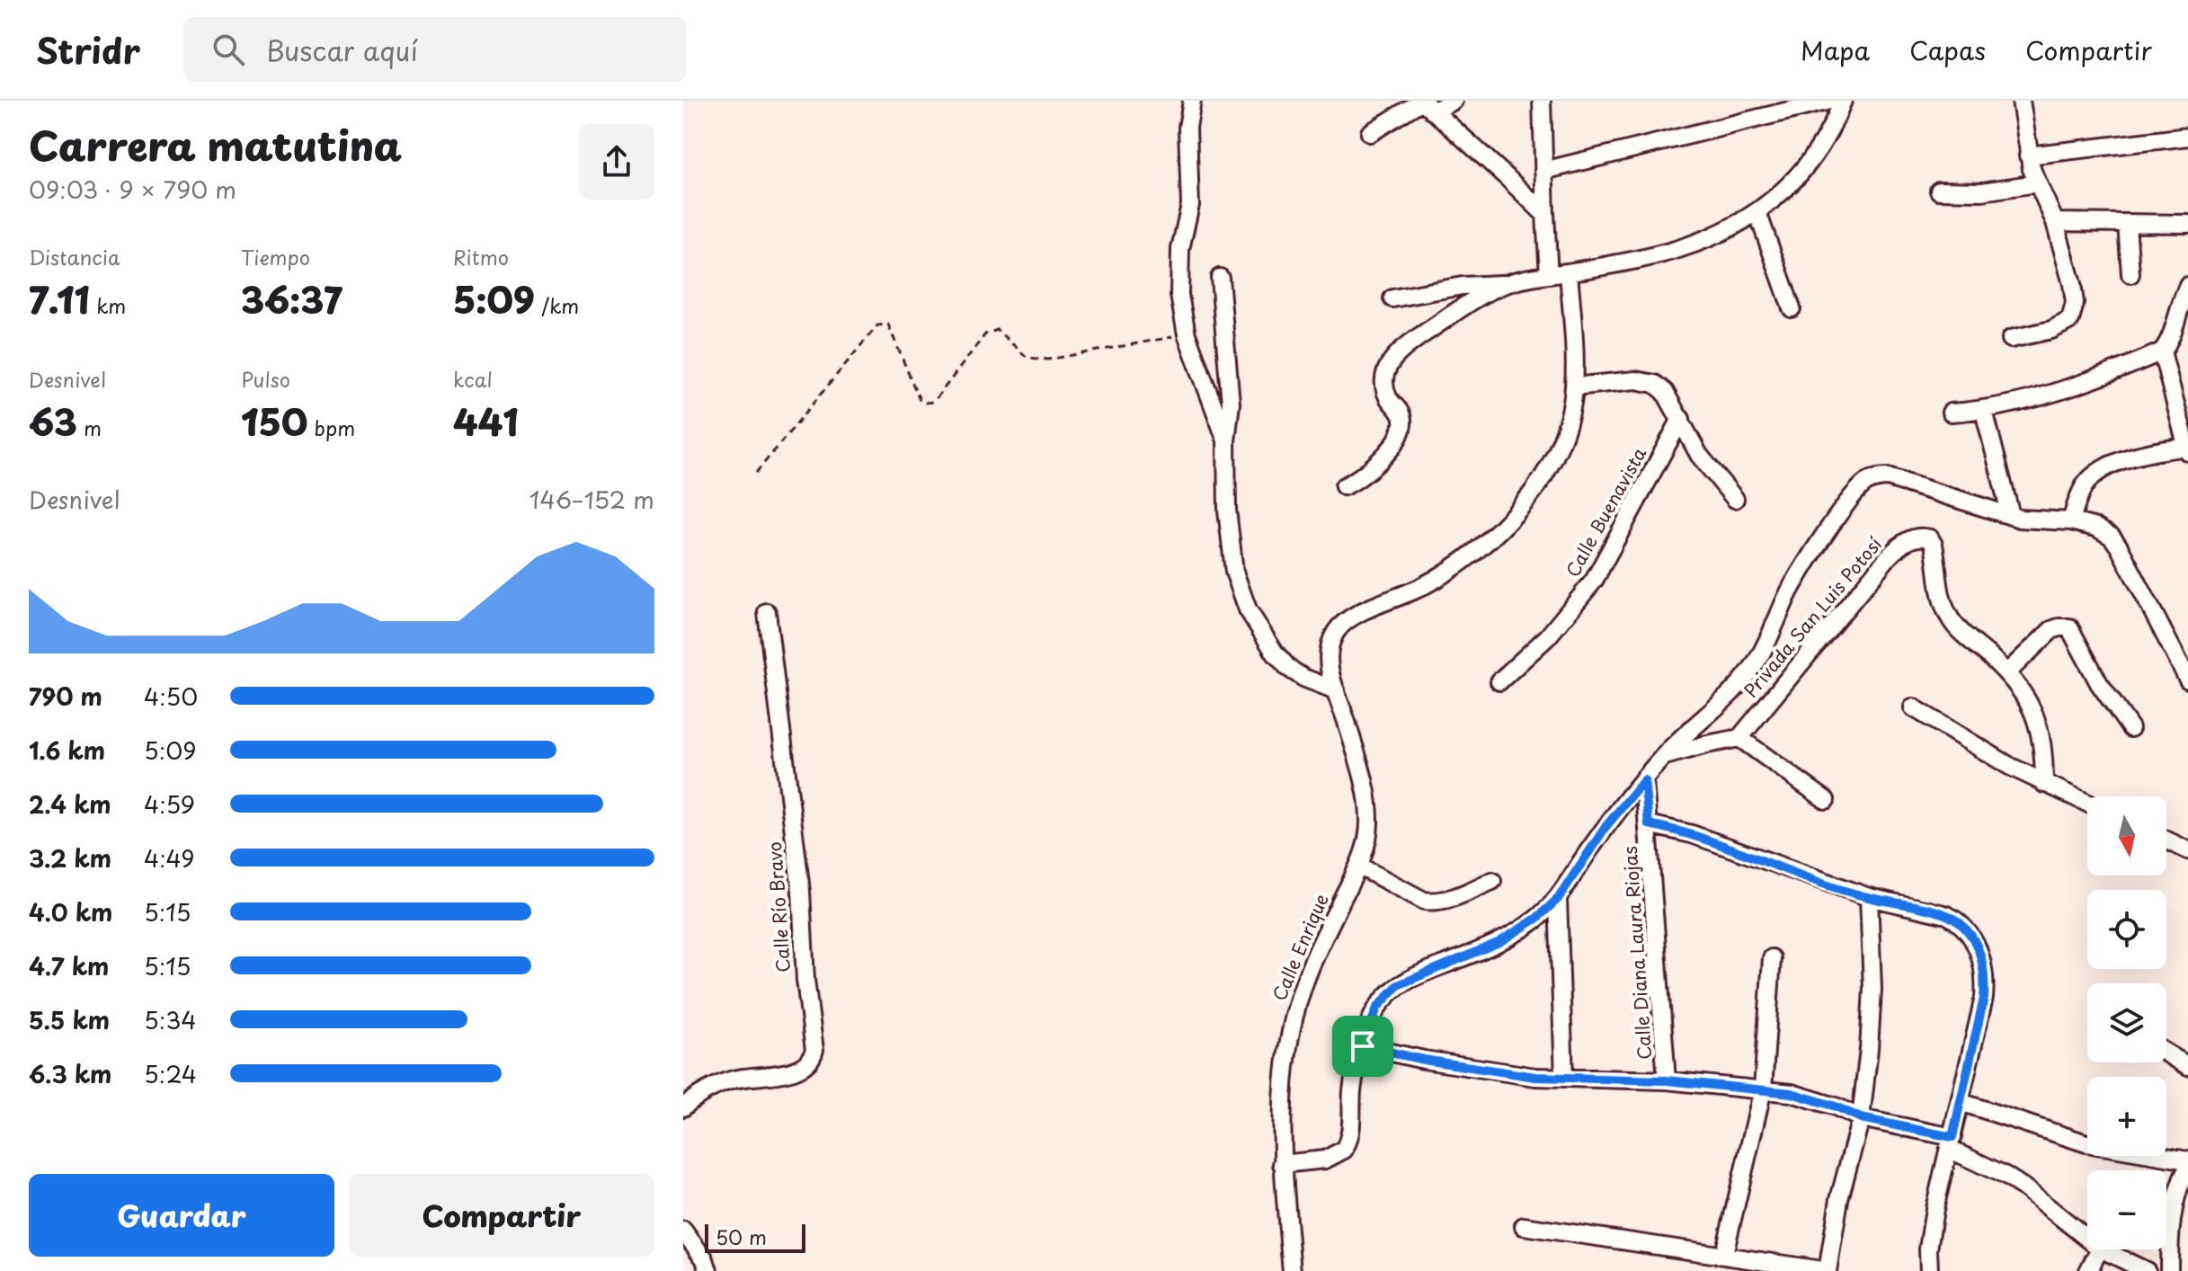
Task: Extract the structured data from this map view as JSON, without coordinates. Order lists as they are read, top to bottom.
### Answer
{
  "streets": {
    "street": [
      "Calle Buenavista",
      "Privada San Luis Potosí",
      "Calle Río Bravo",
      "Calle Enrique",
      "Calle Diana Laura Riojas"
    ]
  },
  "scale_bar": "50 m",
  "north": "bottom",
  "page": {
    "header": "Stridr",
    "search": "Buscar aquí",
    "nav": ["Mapa", "Capas", "Compartir"],
    "heading": ["Carrera matutina", "09:03 · 9 × 790 m"],
    "stats": [
      ["Distancia", "7.11 km"],
      ["Tiempo", "36:37"],
      ["Ritmo", "5:09 /km"],
      ["Desnivel", "63 m"],
      ["Pulso", "150 bpm"],
      ["kcal", "441"]
    ],
    "chart": ["Desnivel", "146–152 m"],
    "list": [
      {
        "name": "790 m",
        "note": "4:50"
      },
      {
        "name": "1.6 km",
        "note": "5:09"
      },
      {
        "name": "2.4 km",
        "note": "4:59"
      },
      {
        "name": "3.2 km",
        "note": "4:49"
      },
      {
        "name": "4.0 km",
        "note": "5:15"
      },
      {
        "name": "4.7 km",
        "note": "5:15"
      },
      {
        "name": "5.5 km",
        "note": "5:34"
      },
      {
        "name": "6.3 km",
        "note": "5:24"
      }
    ],
    "map_buttons": ["+", "−"],
    "buttons": ["Guardar", "Compartir"],
    "scale": "50 m"
  }
}
